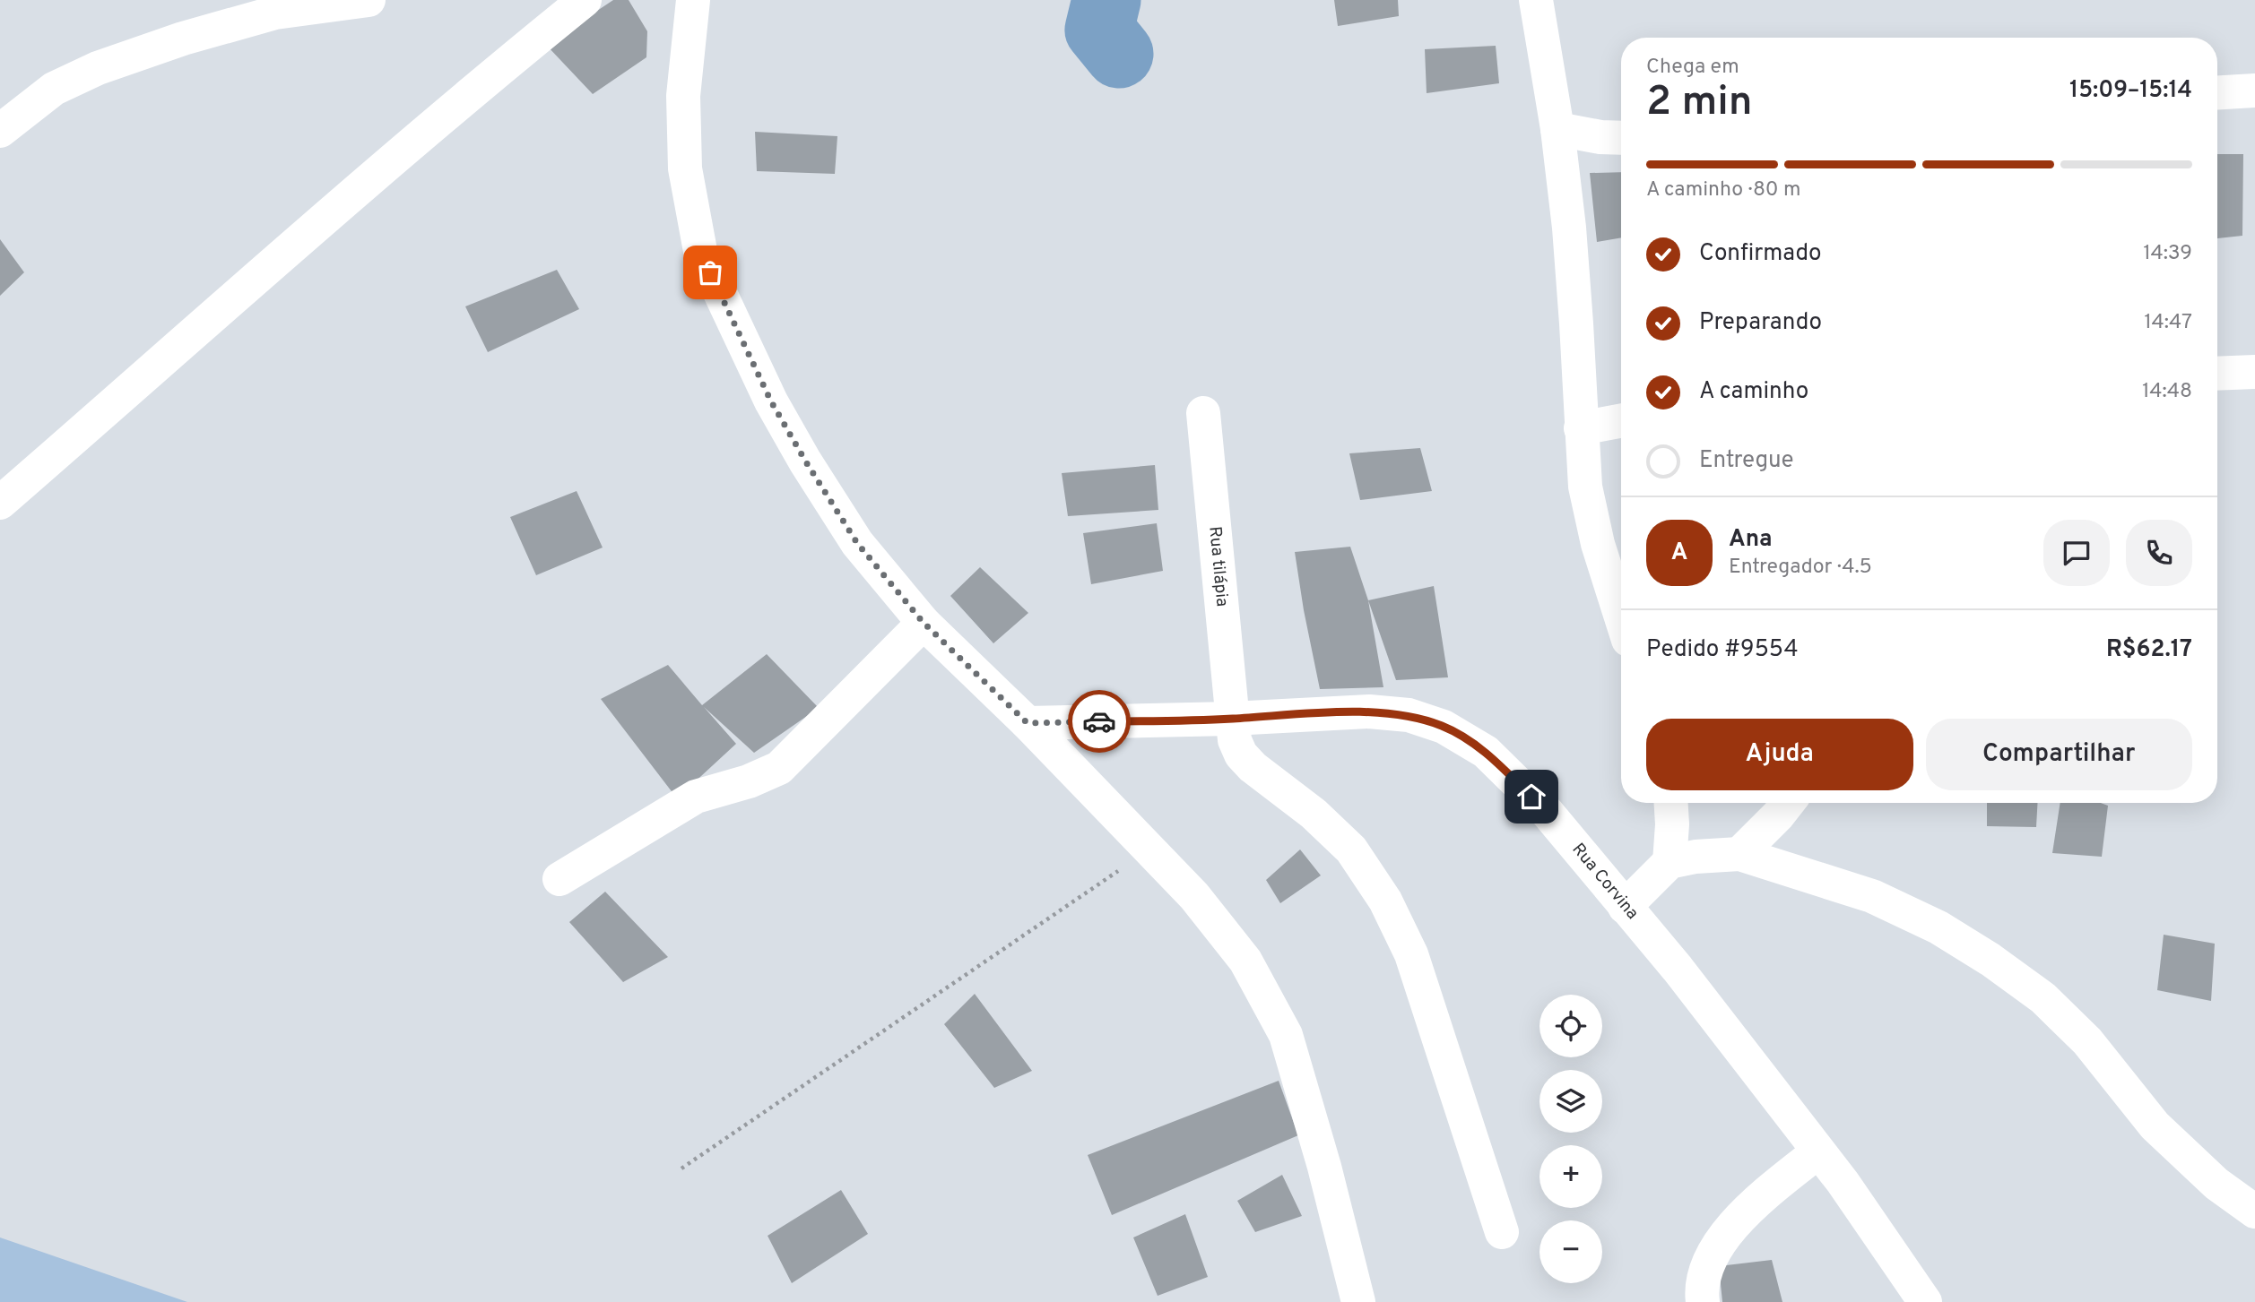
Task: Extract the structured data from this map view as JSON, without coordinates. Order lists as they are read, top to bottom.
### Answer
{
  "streets": {
    "street": ["Rua tilápia", "Rua Corvina"]
  },
  "crossings": [
    ["Rua tilápia", "Rua Corvina"]
  ],
  "page": {
    "heading": ["2 min", "Chega em", "15:09–15:14"],
    "panel": [
      "Ana",
      "Entregador · 4.5",
      "Pedido #9554",
      "R$62.17"
    ],
    "bar": "A caminho · 80 m",
    "list": [
      ["Confirmado", "14:39"],
      ["Preparando", "14:47"],
      ["A caminho", "14:48"],
      "Entregue"
    ],
    "round": "A",
    "buttons": ["Ajuda", "Compartilhar"],
    "map_buttons": ["+", "−"]
  }
}
